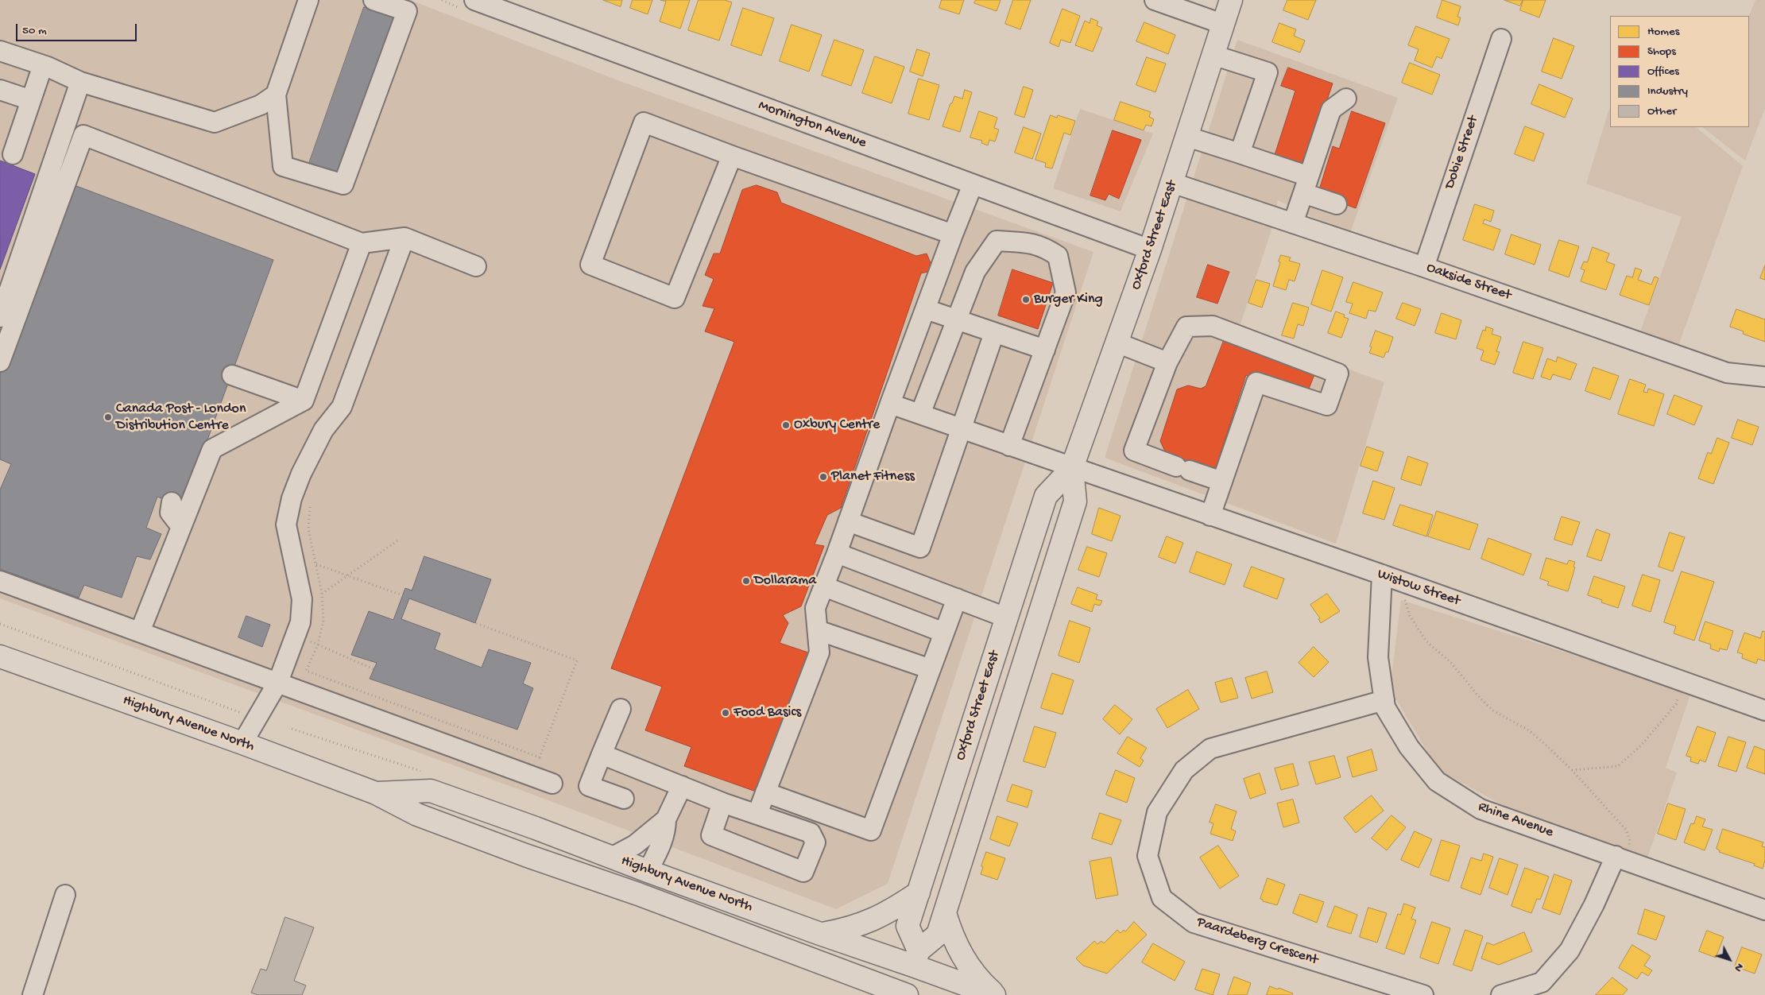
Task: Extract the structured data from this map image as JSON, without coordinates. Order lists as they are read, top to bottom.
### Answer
{
  "streets": {
    "main road": ["Oxford Street East", "Highbury Avenue North"],
    "street": [
      "Mornington Avenue",
      "Dobie Street",
      "Oakside Street",
      "Wistow Street",
      "Rhine Avenue",
      "Paardeberg Crescent"
    ]
  },
  "crossings": [
    ["Mornington Avenue", "Oxford Street East"],
    ["Dobie Street", "Oakside Street"],
    ["Oxford Street East", "Oakside Street"],
    ["Oxford Street East", "Wistow Street"],
    ["Oxford Street East", "Highbury Avenue North"],
    ["Wistow Street", "Rhine Avenue"],
    ["Rhine Avenue", "Paardeberg Crescent"]
  ],
  "places": [
    "Burger King",
    "Canada Post - London Distribution Centre",
    "Oxbury Centre",
    "Planet Fitness",
    "Dollarama",
    "Food Basics"
  ],
  "legend": [
    "Homes",
    "Shops",
    "Offices",
    "Industry",
    "Other"
  ],
  "scale_bar": "50 m",
  "north": "bottom right"
}
